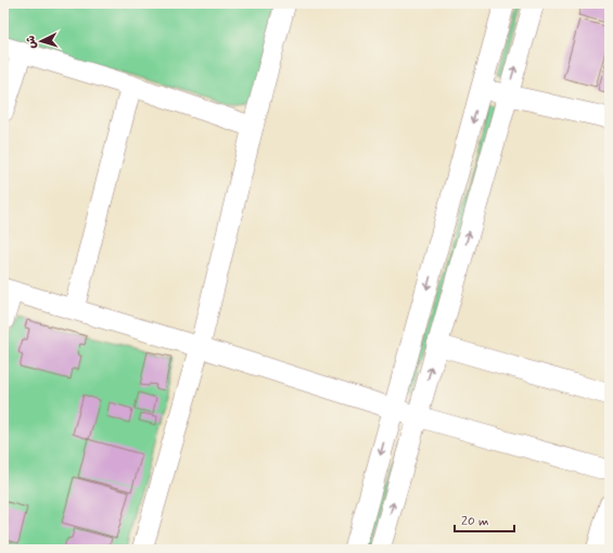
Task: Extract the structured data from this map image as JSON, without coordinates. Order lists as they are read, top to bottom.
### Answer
{
  "scale_bar": "20 m",
  "north": "left"
}
